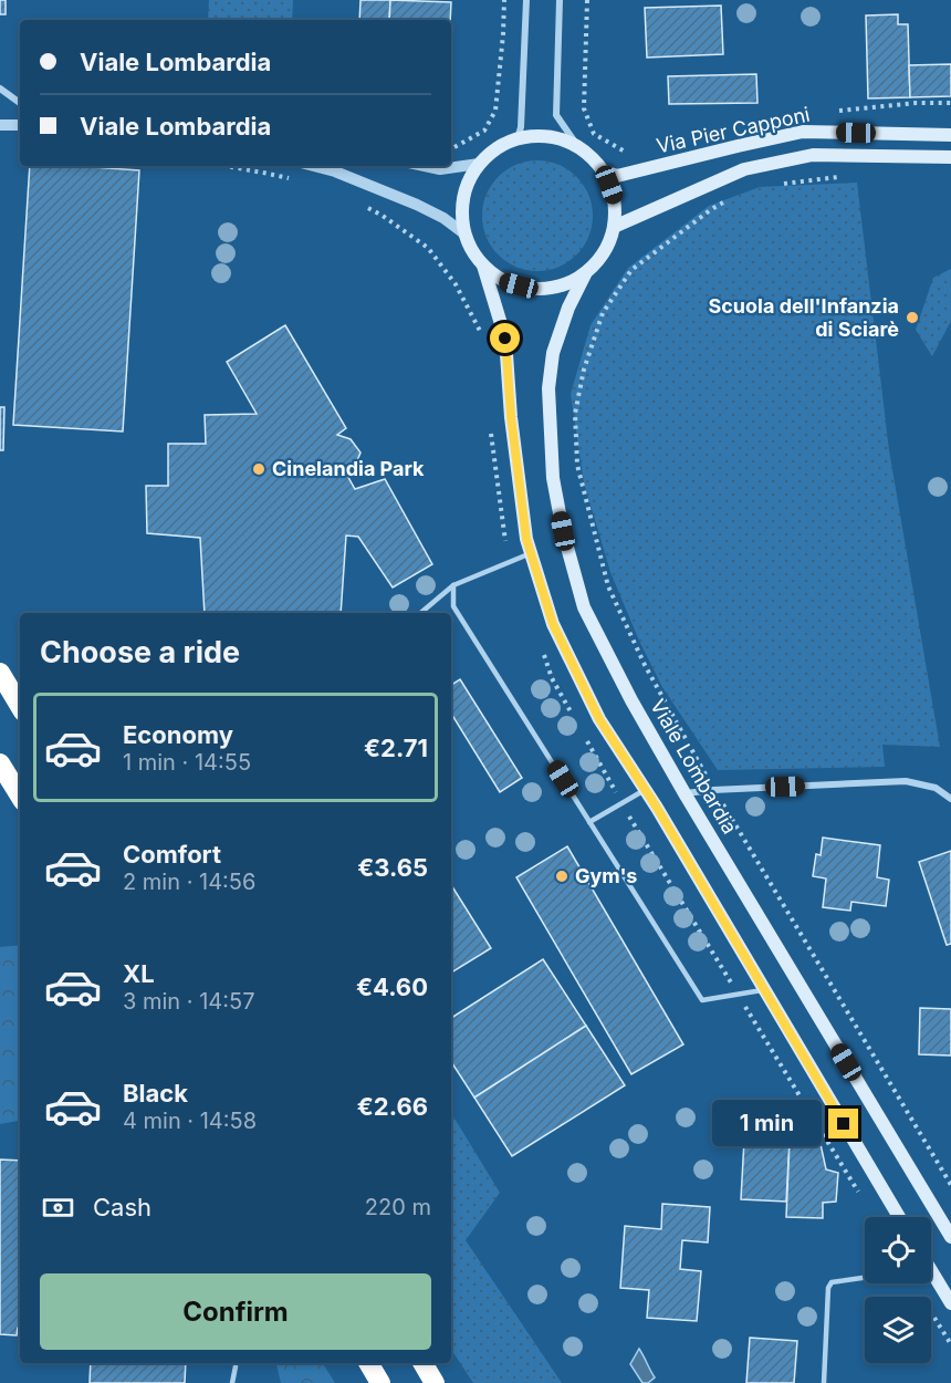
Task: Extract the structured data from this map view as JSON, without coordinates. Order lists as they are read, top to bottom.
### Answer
{
  "streets": {
    "main road": ["Via Pier Capponi", "Viale Lombardia"]
  },
  "crossings": [
    ["Via Pier Capponi", "Viale Lombardia"]
  ],
  "places": ["Scuola dell'Infanzia di Sciarè", "Cinelandia Park", "Gym's"],
  "page": {
    "banner": ["Viale Lombardia", "Viale Lombardia"],
    "heading": "Choose a ride",
    "list": [
      {
        "name": "Economy",
        "note": "1 min · 14:55",
        "value": "€2.71"
      },
      {
        "name": "Comfort",
        "note": "2 min · 14:56",
        "value": "€3.65"
      },
      {
        "name": "XL",
        "note": "3 min · 14:57",
        "value": "€4.60"
      },
      {
        "name": "Black",
        "note": "4 min · 14:58",
        "value": "€2.66"
      }
    ],
    "bubble": "1 min",
    "pay": ["Cash", "220 m"],
    "buttons": "Confirm"
  }
}
